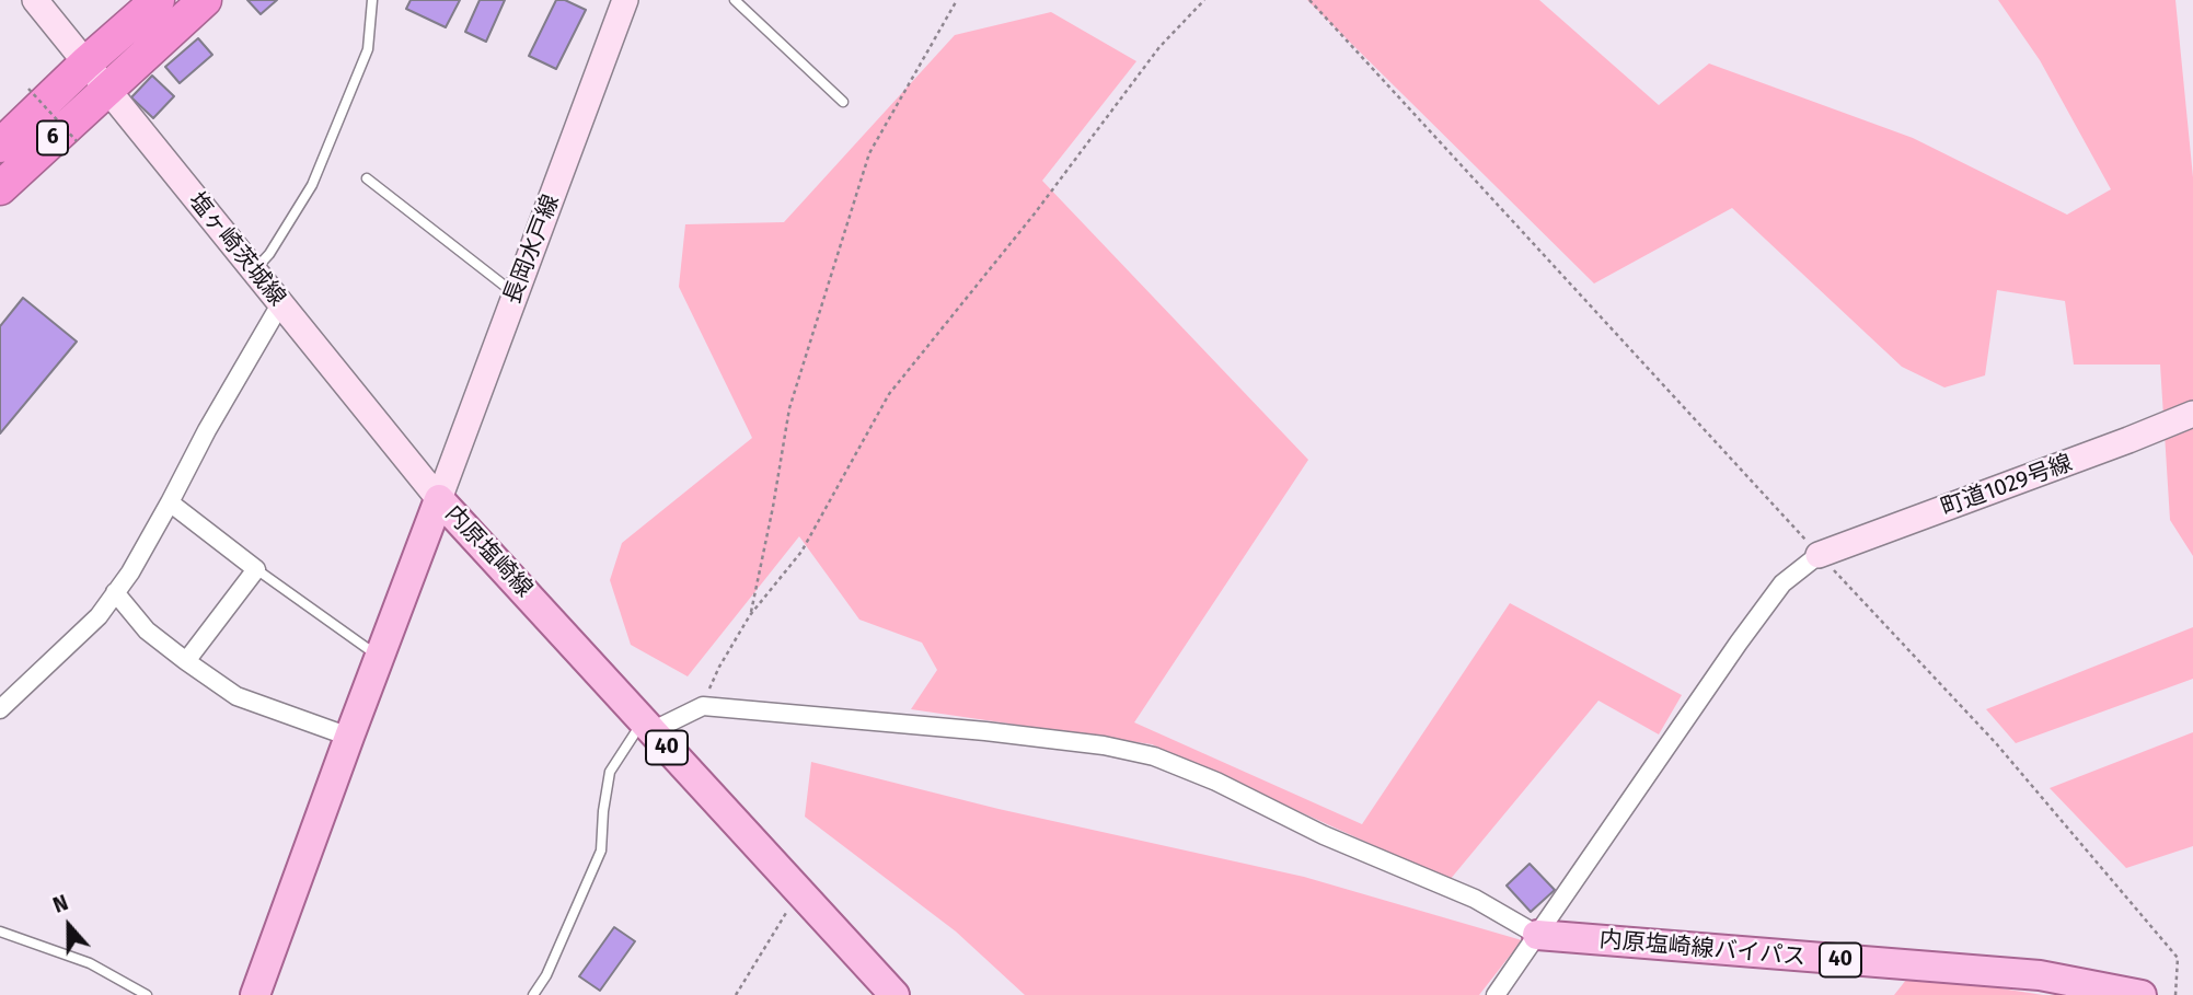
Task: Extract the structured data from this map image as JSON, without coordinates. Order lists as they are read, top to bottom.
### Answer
{
  "streets": {
    "highway": ["6"],
    "main road": [
      "塩ヶ崎茨城線",
      "長岡水戸線",
      "町道1029号線",
      "内原塩崎線",
      "40",
      "内原塩崎線バイパス"
    ]
  },
  "crossings": [
    ["6", "塩ヶ崎茨城線"],
    ["塩ヶ崎茨城線", "長岡水戸線"],
    ["塩ヶ崎茨城線", "内原塩崎線"],
    ["長岡水戸線", "内原塩崎線"]
  ],
  "north": "top"
}
